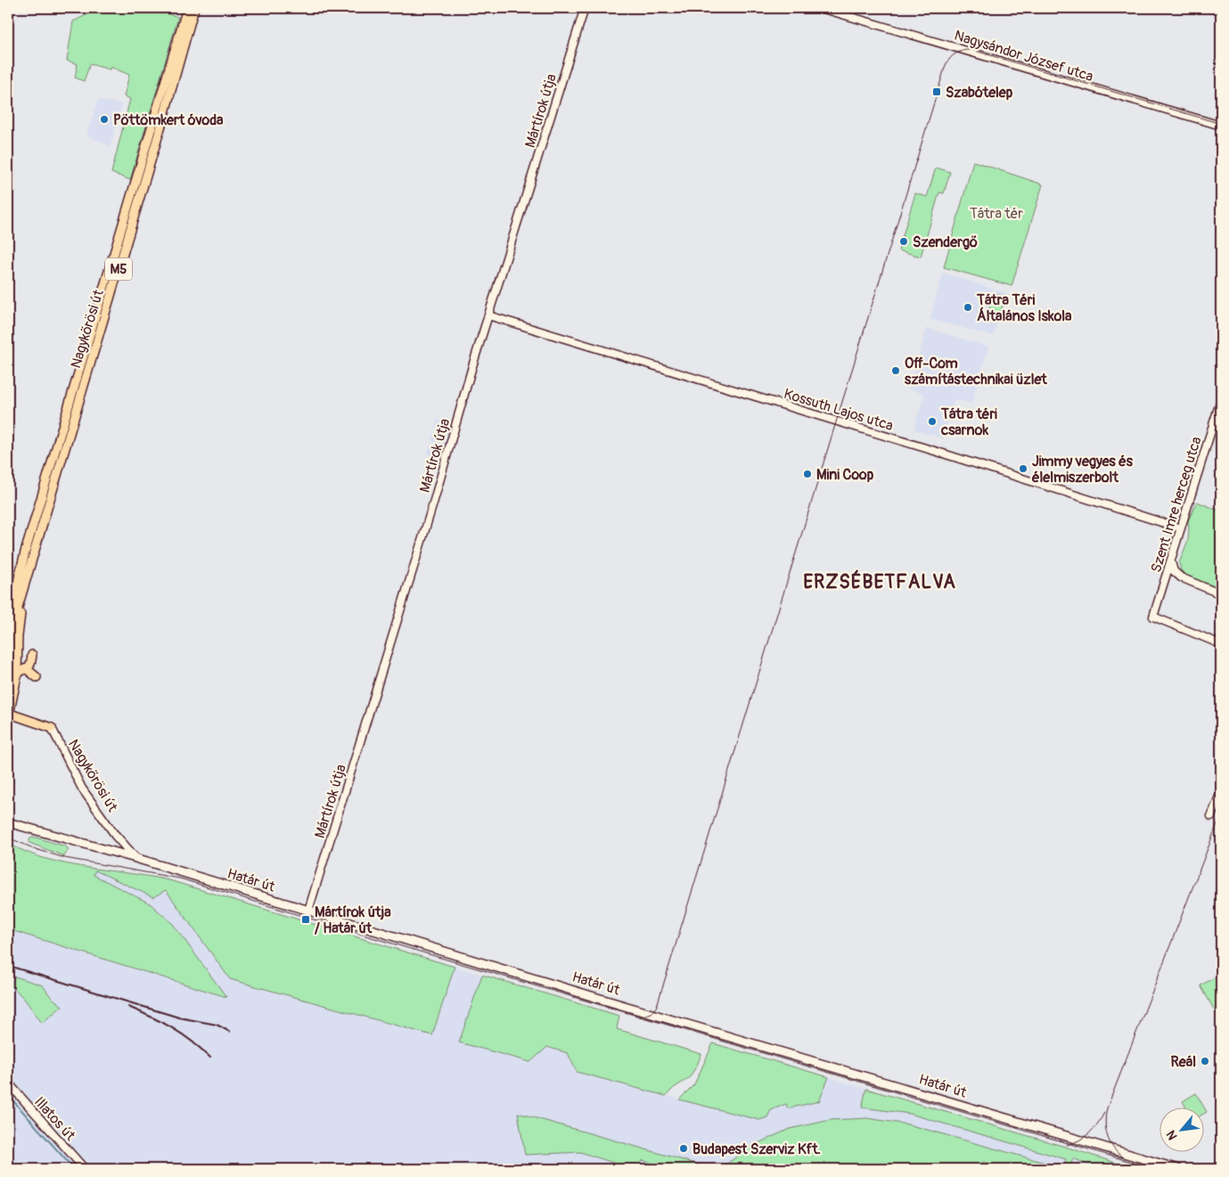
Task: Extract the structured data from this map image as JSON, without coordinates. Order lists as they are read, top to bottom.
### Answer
{
  "streets": {
    "main road": ["M5", "Nagykőrösi út", "Határ út"],
    "street": [
      "Nagysándor József utca",
      "Mártírok útja",
      "Kossuth Lajos utca",
      "Szent Imre herceg utca",
      "Illatos út"
    ]
  },
  "crossings": [
    ["Mártírok útja", "Kossuth Lajos utca"],
    ["Mártírok útja", "Határ út"],
    ["Kossuth Lajos utca", "Szent Imre herceg utca"]
  ],
  "districts": ["ERZSÉBETFALVA"],
  "parks": ["Tátra tér"],
  "places": {
    "transit": ["Szabótelep", "Mártírok útja / Határ út"],
    "other": [
      "Pöttömkert óvoda",
      "Szendergő",
      "Tátra Téri Általános Iskola",
      "Off-Com számítástechnikai üzlet",
      "Tátra téri csarnok",
      "Jimmy vegyes és élelmiszerbolt",
      "Mini Coop",
      "Reál",
      "Budapest Szerviz Kft."
    ]
  },
  "north": "bottom left"
}
